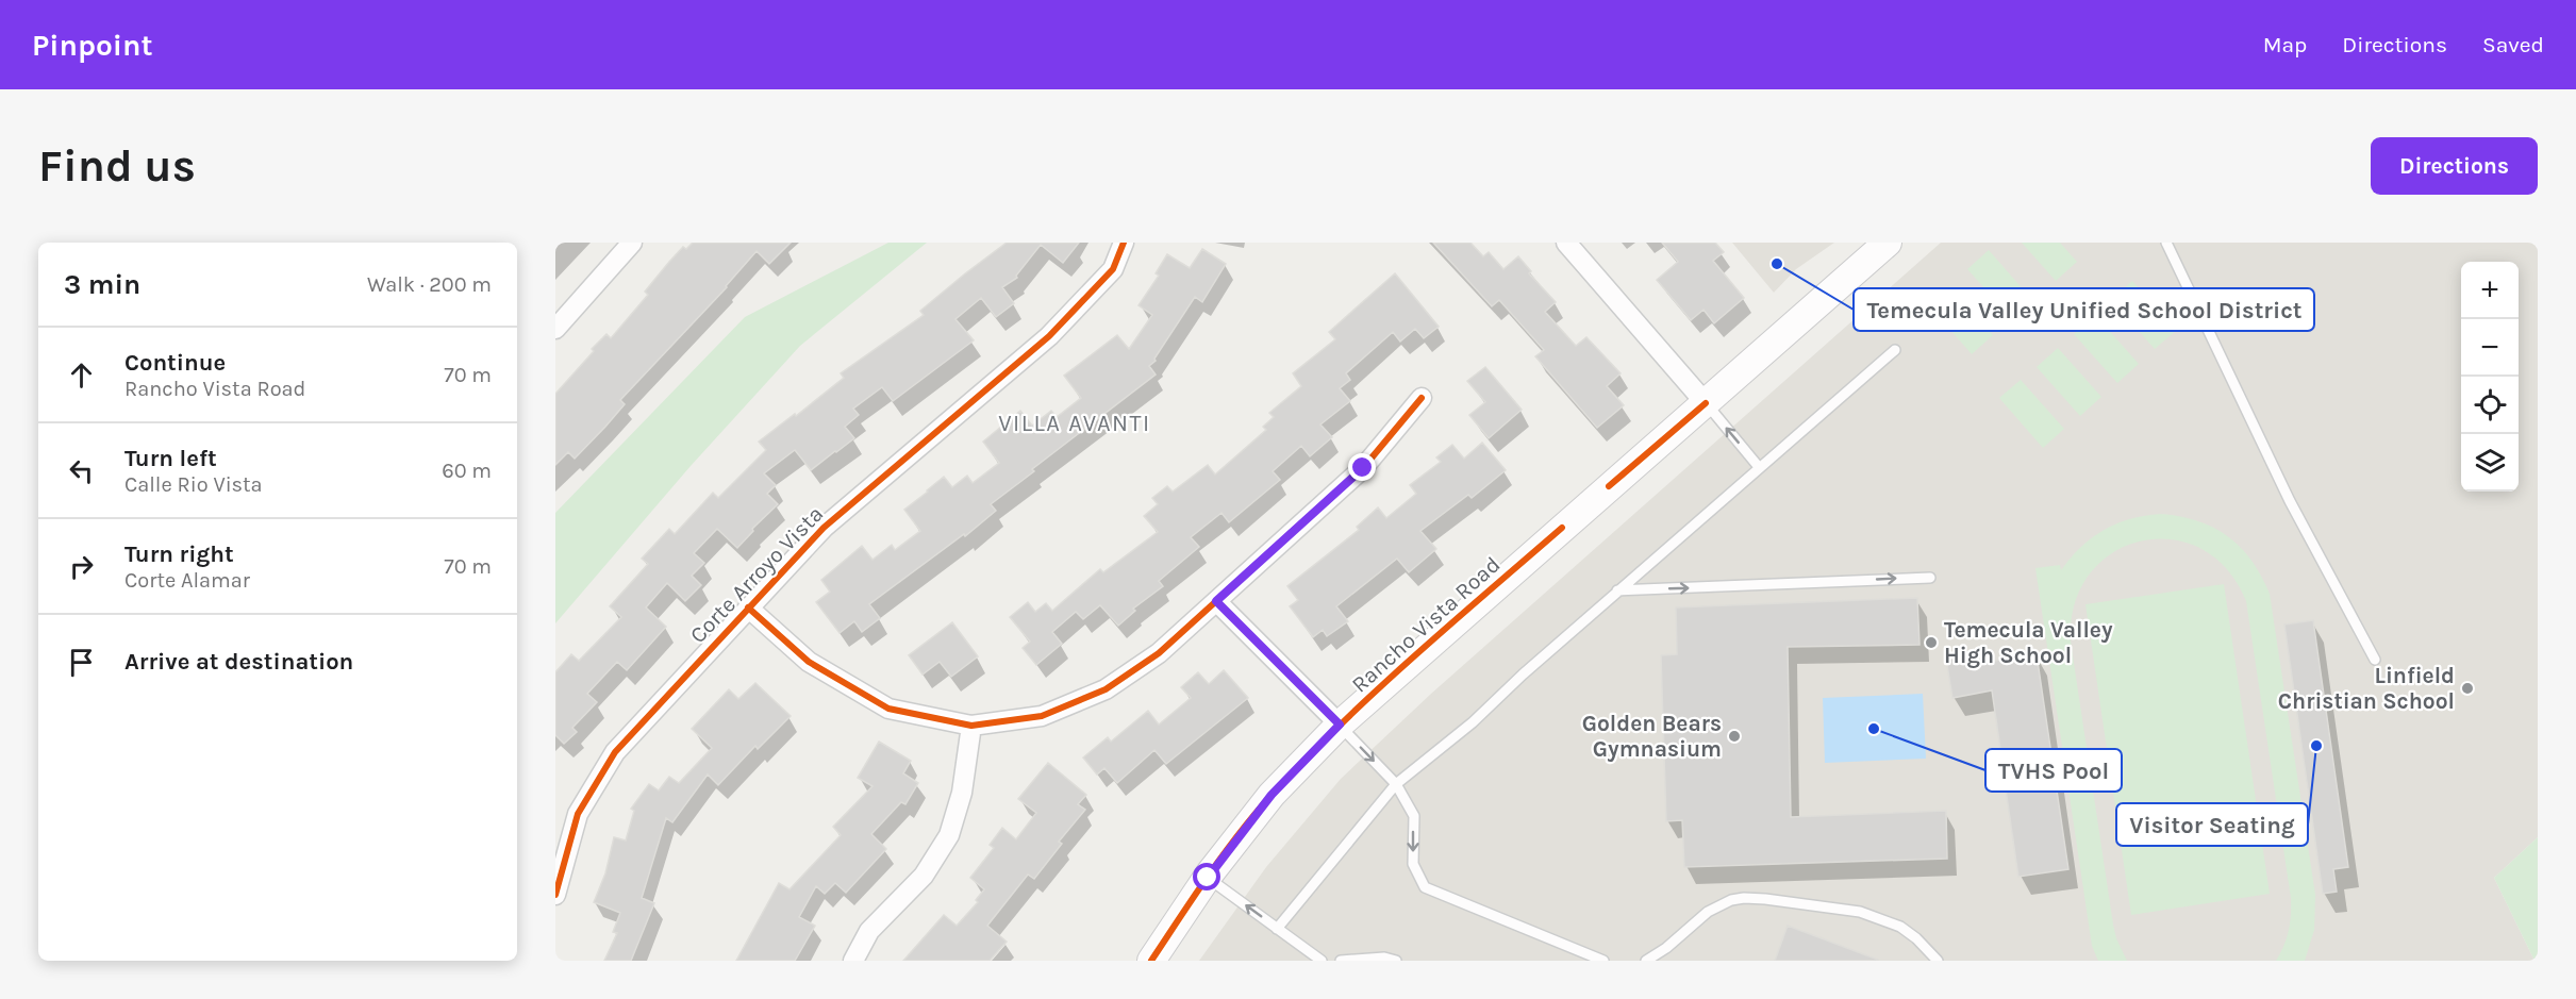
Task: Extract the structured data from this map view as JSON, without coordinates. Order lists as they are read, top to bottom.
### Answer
{
  "streets": {
    "main road": ["Rancho Vista Road"],
    "street": ["Corte Arroyo Vista"]
  },
  "districts": ["VILLA AVANTI"],
  "places": [
    "Temecula Valley Unified School District",
    "Temecula Valley High School",
    "Linfield Christian School",
    "TVHS Pool",
    "Golden Bears Gymnasium",
    "Visitor Seating"
  ],
  "page": {
    "header": "Pinpoint",
    "nav": ["Map", "Directions", "Saved"],
    "buttons": "Directions",
    "title": "Find us",
    "heading": ["3 min", "Walk · 200 m"],
    "map_buttons": ["+", "−"],
    "list": [
      ["Continue", "Rancho Vista Road", "70 m"],
      ["Turn left", "Calle Rio Vista", "60 m"],
      ["Turn right", "Corte Alamar", "70 m"],
      "Arrive at destination"
    ]
  }
}
